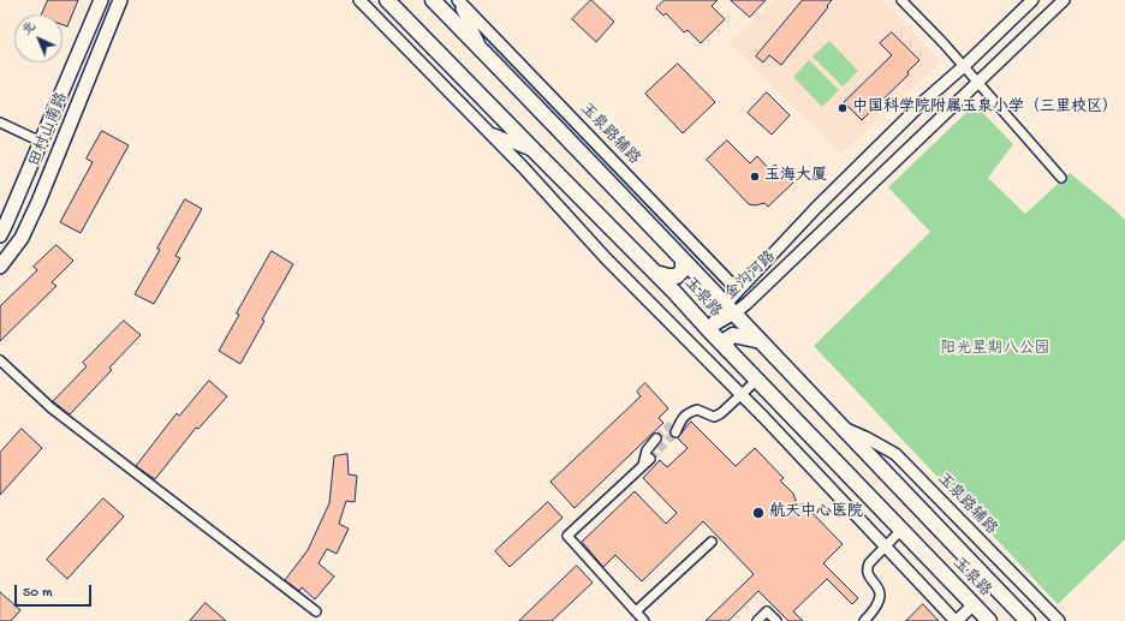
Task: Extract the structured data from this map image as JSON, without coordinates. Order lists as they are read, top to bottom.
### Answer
{
  "streets": {
    "main road": ["田村山南路", "玉泉路"],
    "street": ["玉泉路辅路", "金沟河路"]
  },
  "crossings": [
    ["玉泉路辅路", "金沟河路"],
    ["玉泉路辅路", "玉泉路"],
    ["金沟河路", "玉泉路"]
  ],
  "parks": ["阳光星期八公园"],
  "places": ["中国科学院附属玉泉小学（三里校区）", "玉海大厦", "航天中心医院"],
  "scale_bar": "50 m",
  "north": "top left"
}
